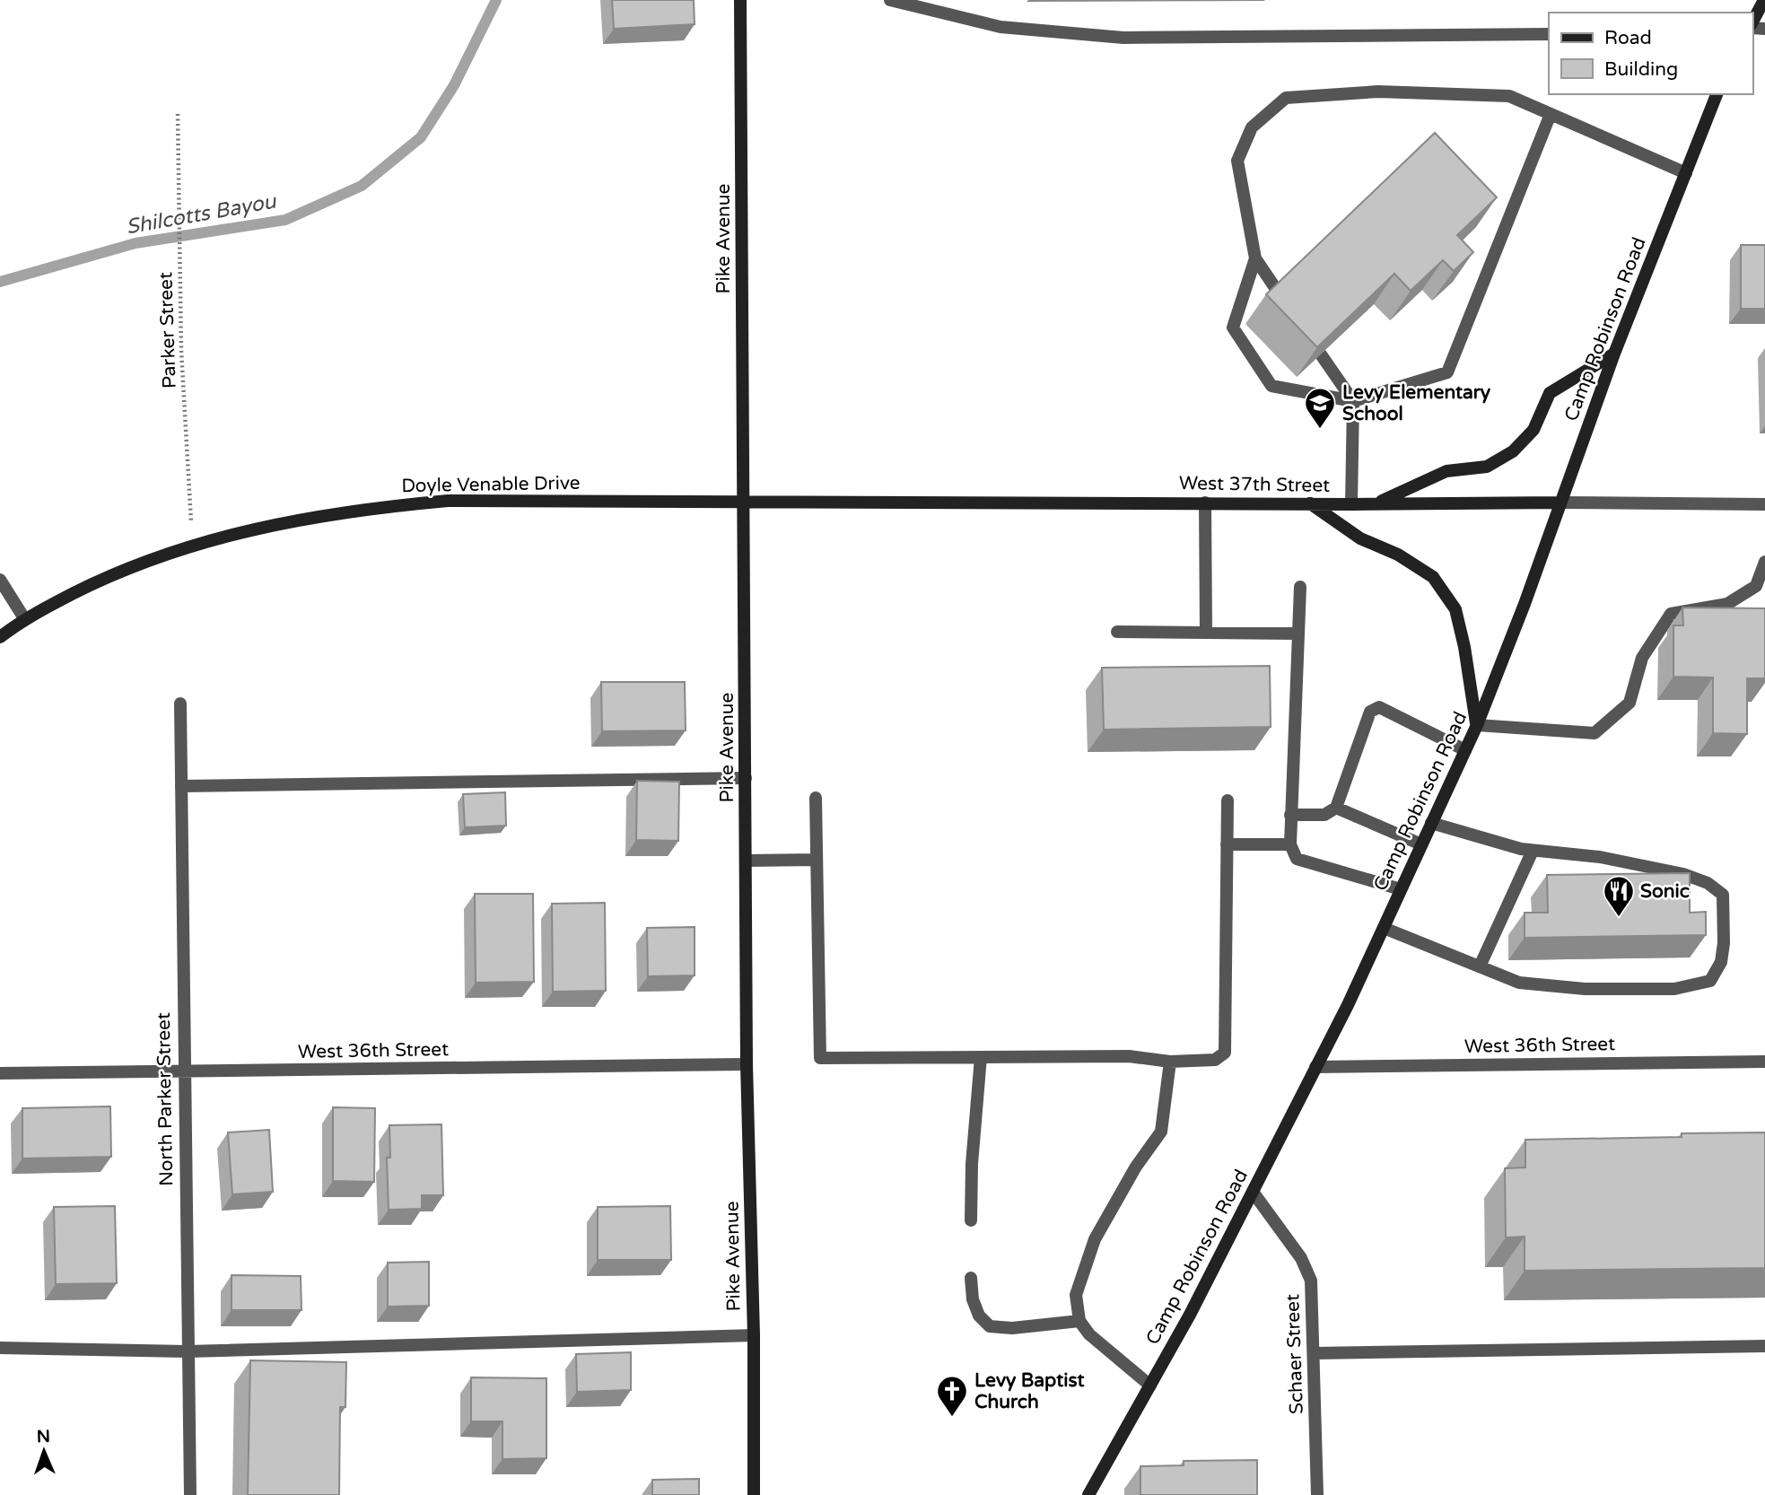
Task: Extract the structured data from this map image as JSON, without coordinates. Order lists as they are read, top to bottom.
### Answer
{
  "streets": {
    "main road": [
      "Pike Avenue",
      "Camp Robinson Road",
      "Doyle Venable Drive",
      "West 37th Street"
    ],
    "street": ["West 36th Street", "North Parker Street", "Schaer Street"],
    "path": ["Parker Street"]
  },
  "crossings": [
    ["Pike Avenue", "Doyle Venable Drive"],
    ["Pike Avenue", "West 37th Street"],
    ["Pike Avenue", "West 36th Street"],
    ["Camp Robinson Road", "West 37th Street"],
    ["Camp Robinson Road", "West 36th Street"],
    ["Camp Robinson Road", "Schaer Street"],
    ["Parker Street", "Doyle Venable Drive"],
    ["Doyle Venable Drive", "West 37th Street"],
    ["West 36th Street", "North Parker Street"]
  ],
  "water": ["Shilcotts Bayou"],
  "places": {
    "school or university": ["Levy Elementary School"],
    "restaurant": ["Sonic"],
    "church": ["Levy Baptist Church"]
  },
  "legend": ["Road", "Building"],
  "north": "top"
}
